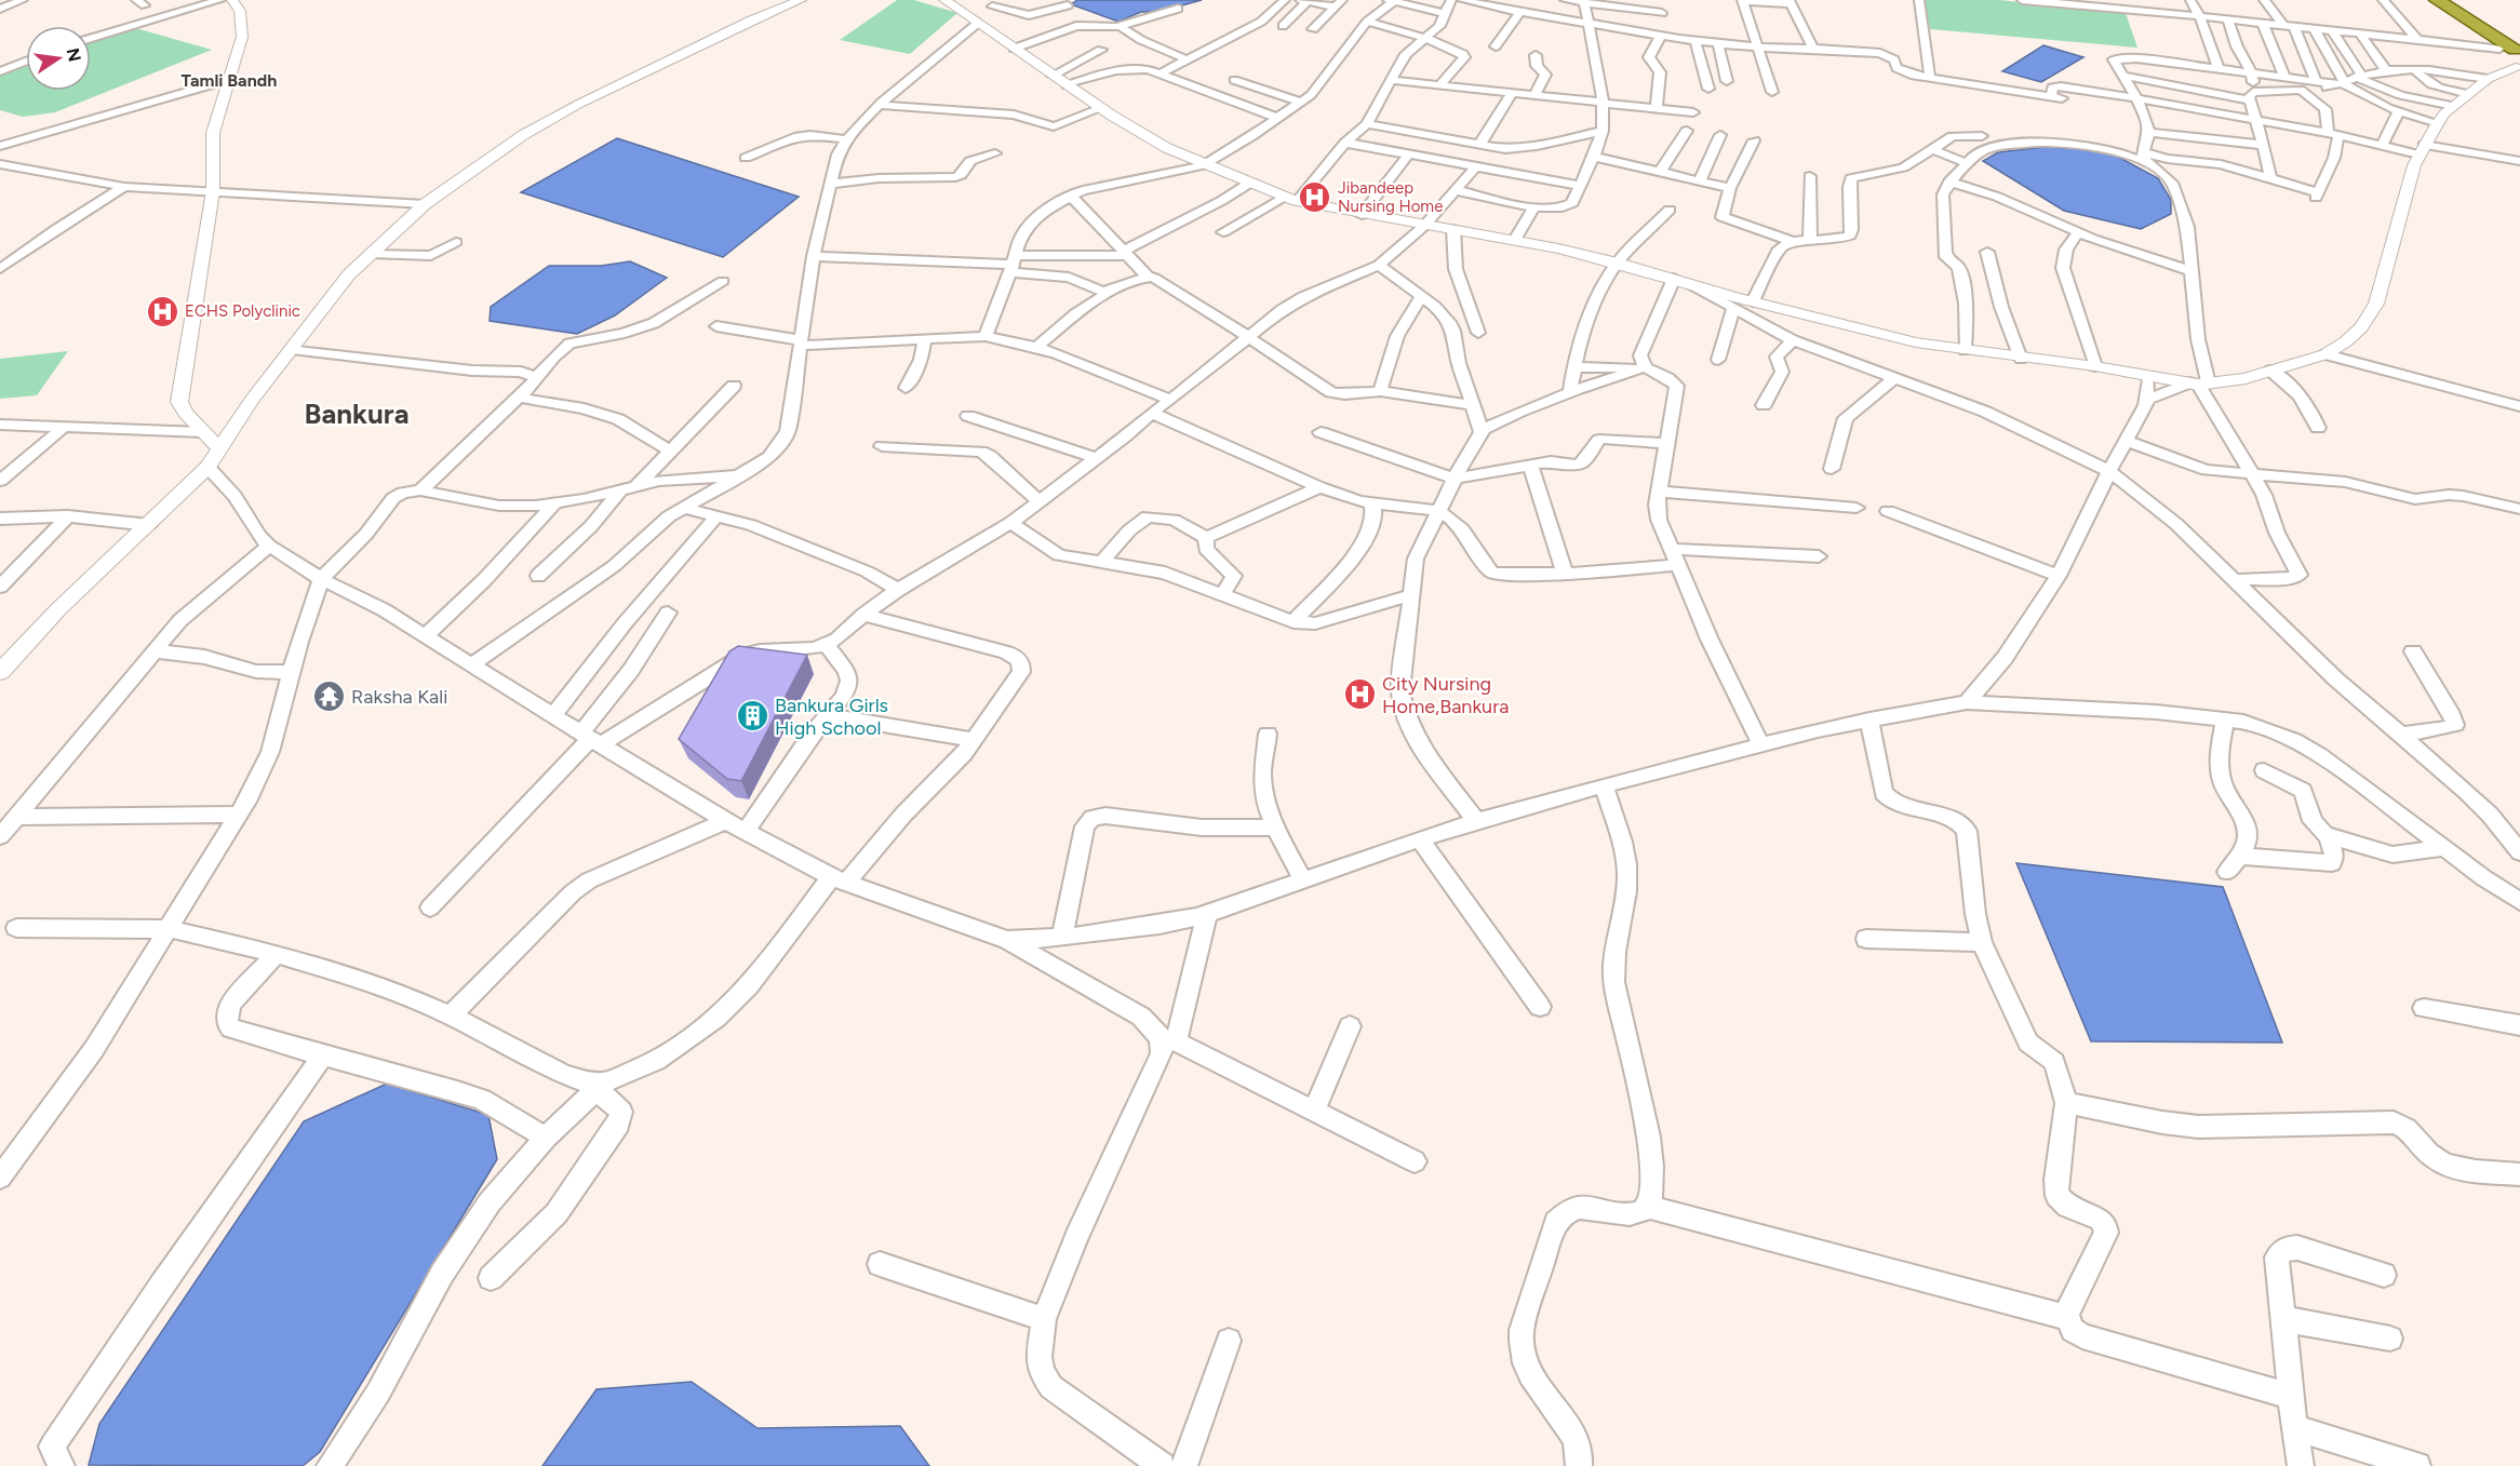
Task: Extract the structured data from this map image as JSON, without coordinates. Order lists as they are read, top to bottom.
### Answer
{
  "districts": ["Tamli Bandh", "Bankura"],
  "places": {
    "hospital": ["Jibandeep Nursing Home", "ECHS Polyclinic", "City Nursing Home,Bankura"],
    "temple": ["Raksha Kali"],
    "building": ["Bankura Girls High School"]
  },
  "north": "right"
}
